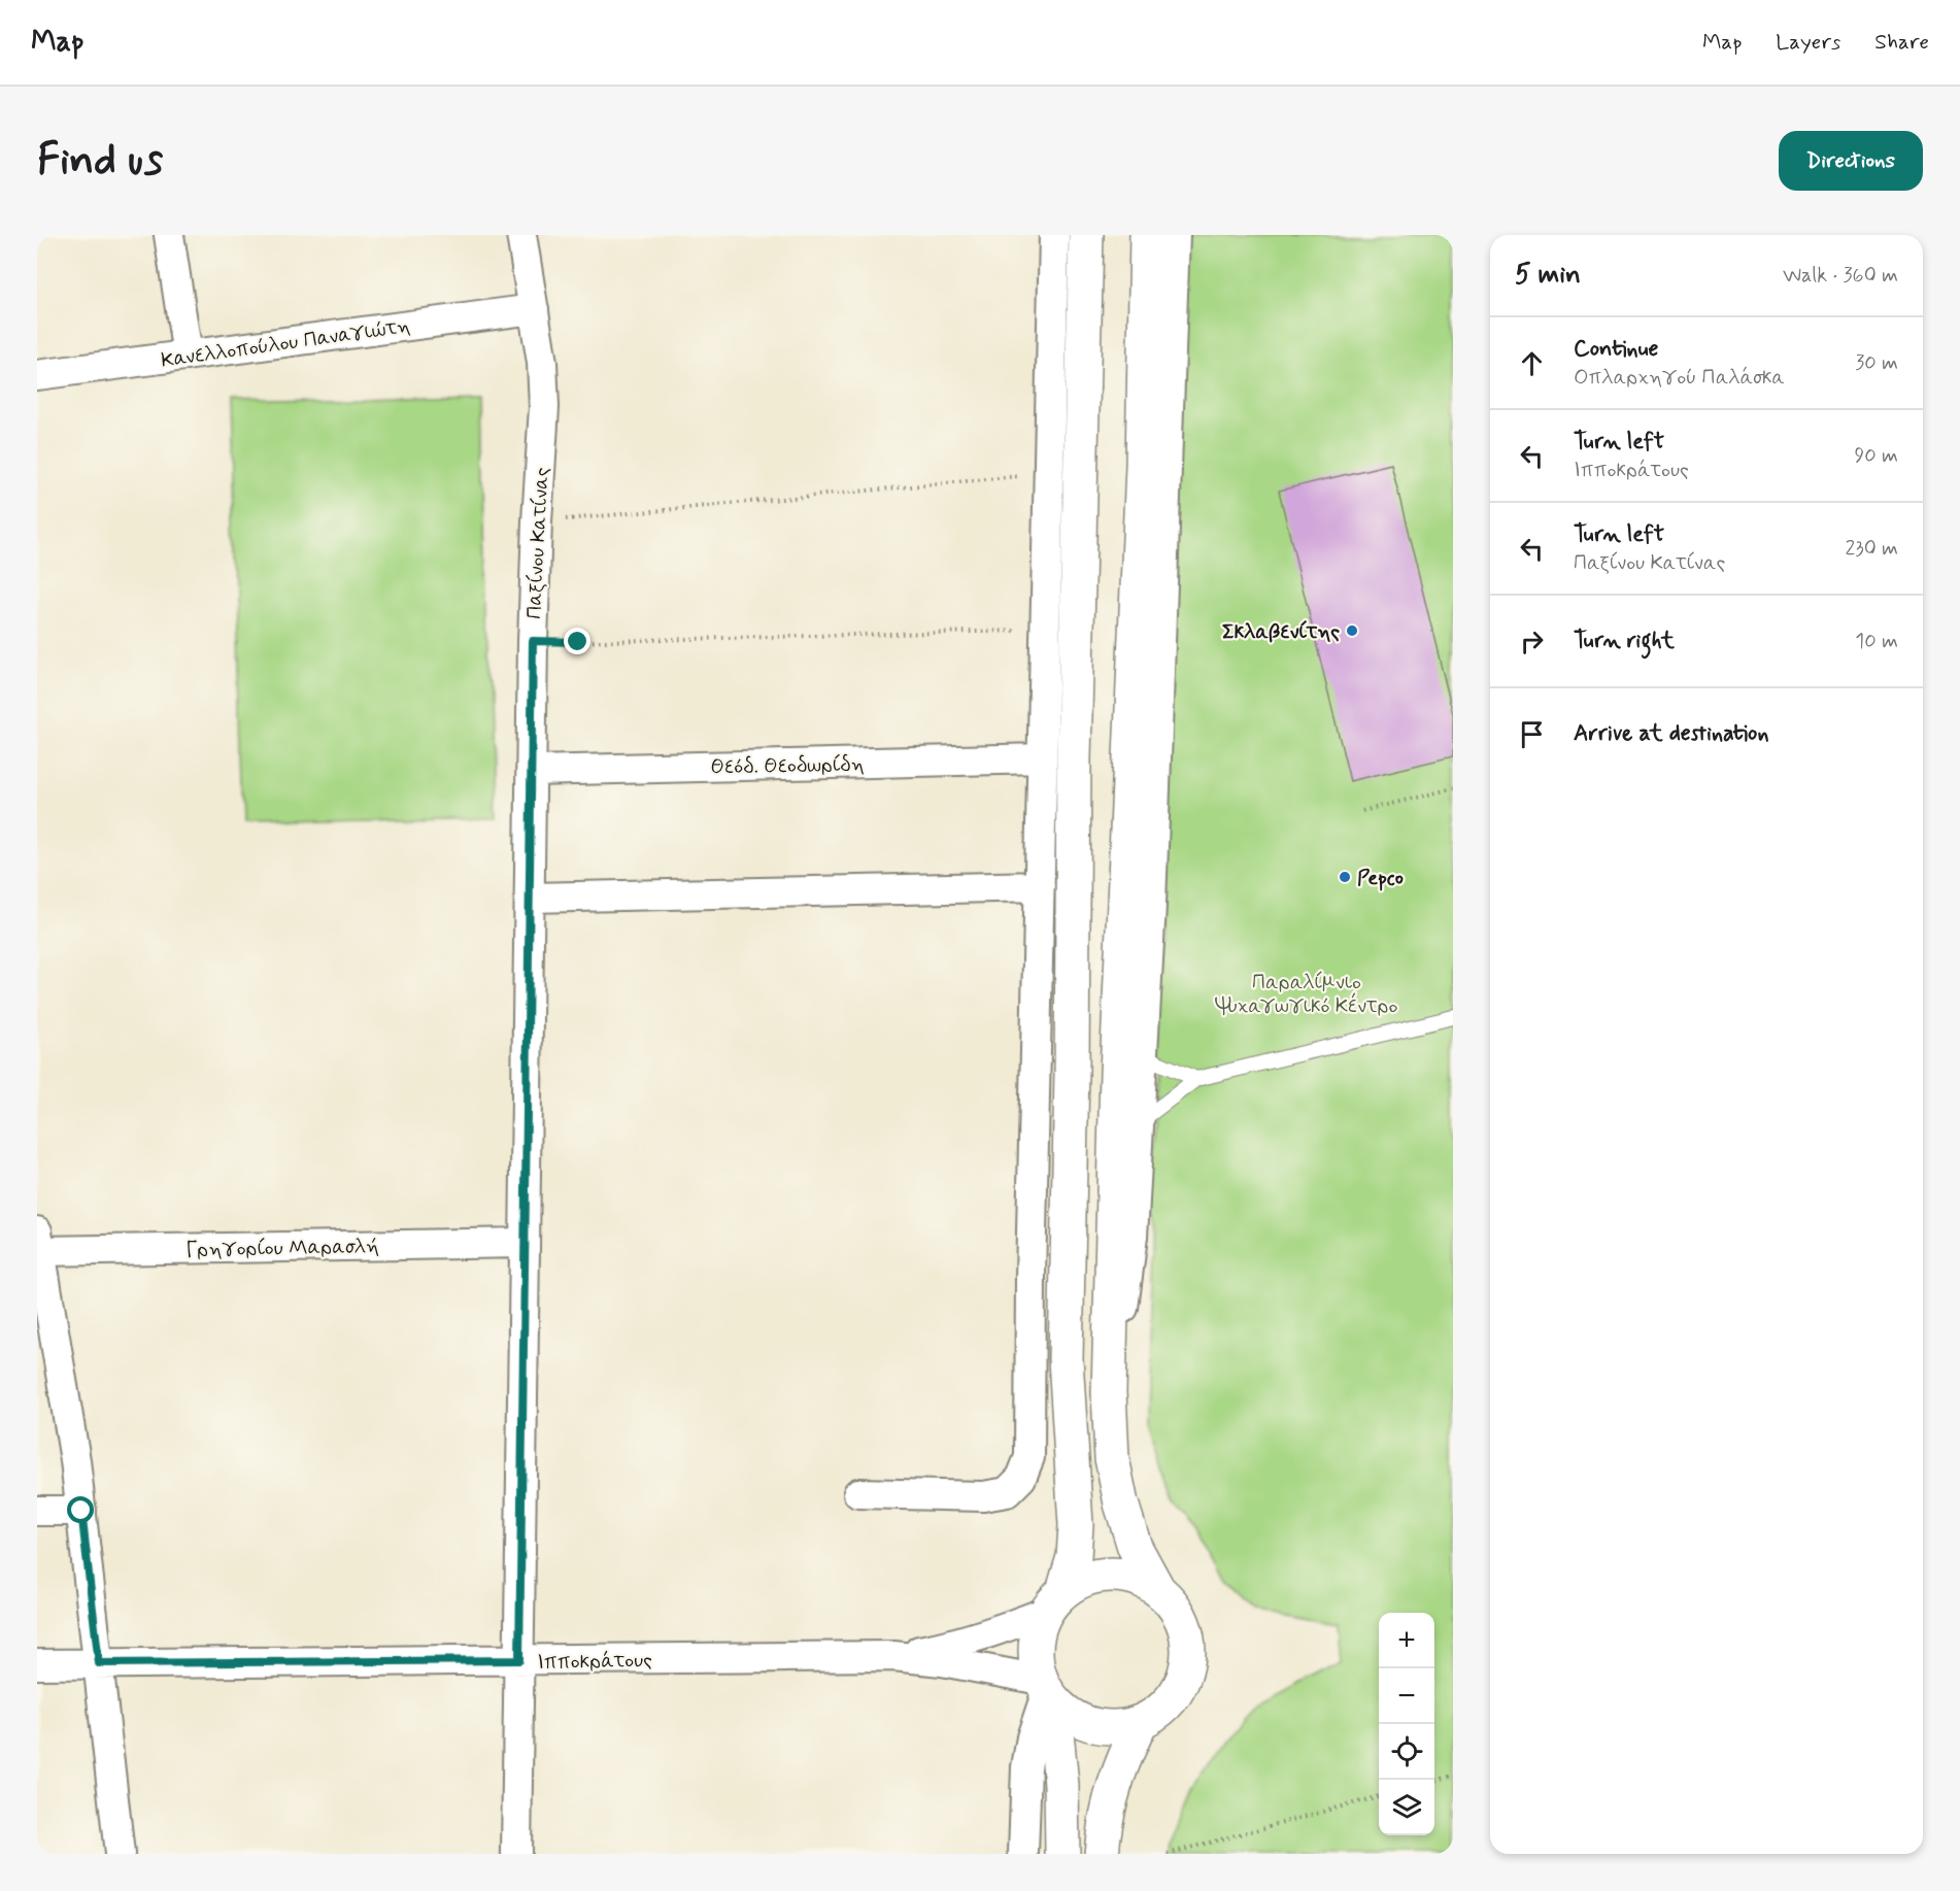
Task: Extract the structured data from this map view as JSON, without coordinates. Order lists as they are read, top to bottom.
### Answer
{
  "streets": {
    "street": [
      "Κανελλοπούλου Παναγιώτη",
      "Παξίνου Κατίνας",
      "Θεόδ. Θεοδωρίδη",
      "Γρηγορίου Μαρασλή",
      "Ιπποκράτους"
    ]
  },
  "crossings": [
    ["Κανελλοπούλου Παναγιώτη", "Παξίνου Κατίνας"],
    ["Παξίνου Κατίνας", "Θεόδ. Θεοδωρίδη"],
    ["Παξίνου Κατίνας", "Γρηγορίου Μαρασλή"],
    ["Παξίνου Κατίνας", "Ιπποκράτους"]
  ],
  "parks": ["Παραλίμνιο Ψυχαγωγικό Κέντρο"],
  "places": ["Σκλαβενίτης", "Pepco"],
  "page": {
    "header": "Map",
    "nav": ["Map", "Layers", "Share"],
    "buttons": "Directions",
    "title": "Find us",
    "heading": ["5 min", "Walk · 360 m"],
    "list": [
      ["Continue", "Οπλαρχηγού Παλάσκα", "30 m"],
      ["Turn left", "Ιπποκράτους", "90 m"],
      ["Turn left", "Παξίνου Κατίνας", "230 m"],
      ["Turn right", "10 m"],
      "Arrive at destination"
    ],
    "map_buttons": ["+", "−"]
  }
}
